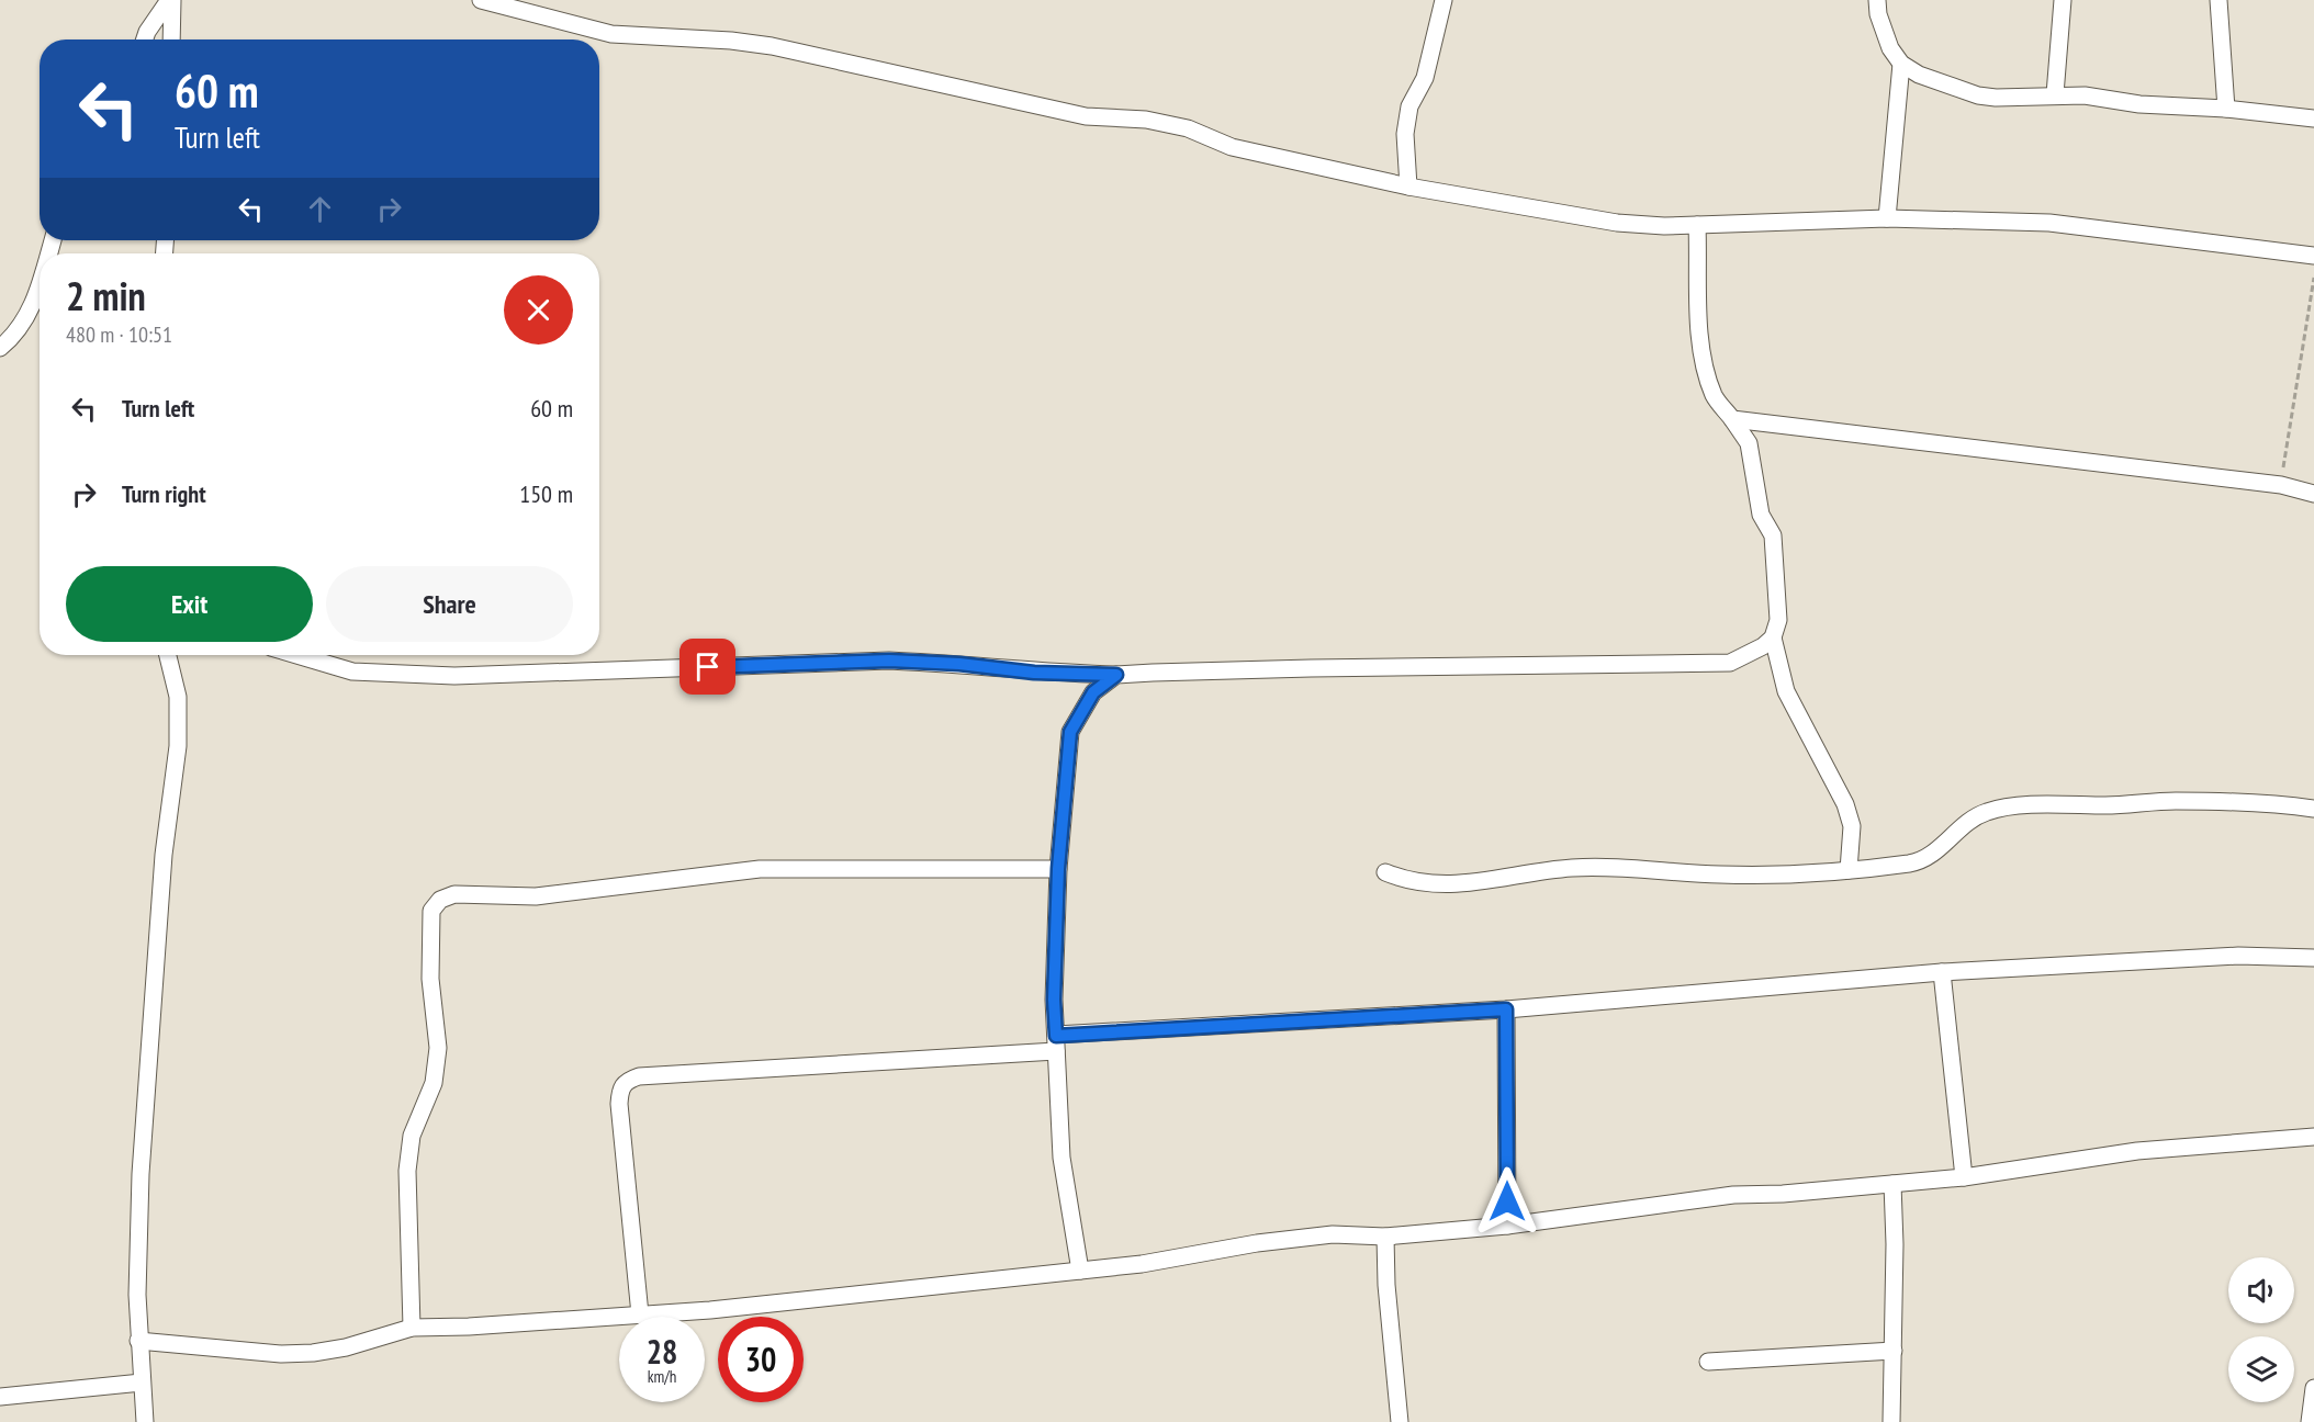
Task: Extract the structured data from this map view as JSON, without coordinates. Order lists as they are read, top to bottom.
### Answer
{
  "page": {
    "turn": ["60 m", "Turn left"],
    "heading": ["2 min", "480 m · 10:51"],
    "list": [
      {
        "name": "Turn left",
        "value": "60 m"
      },
      {
        "name": "Turn right",
        "value": "150 m"
      }
    ],
    "buttons": ["Exit", "Share"],
    "speed": "28 km/h",
    "limit": "30"
  }
}
